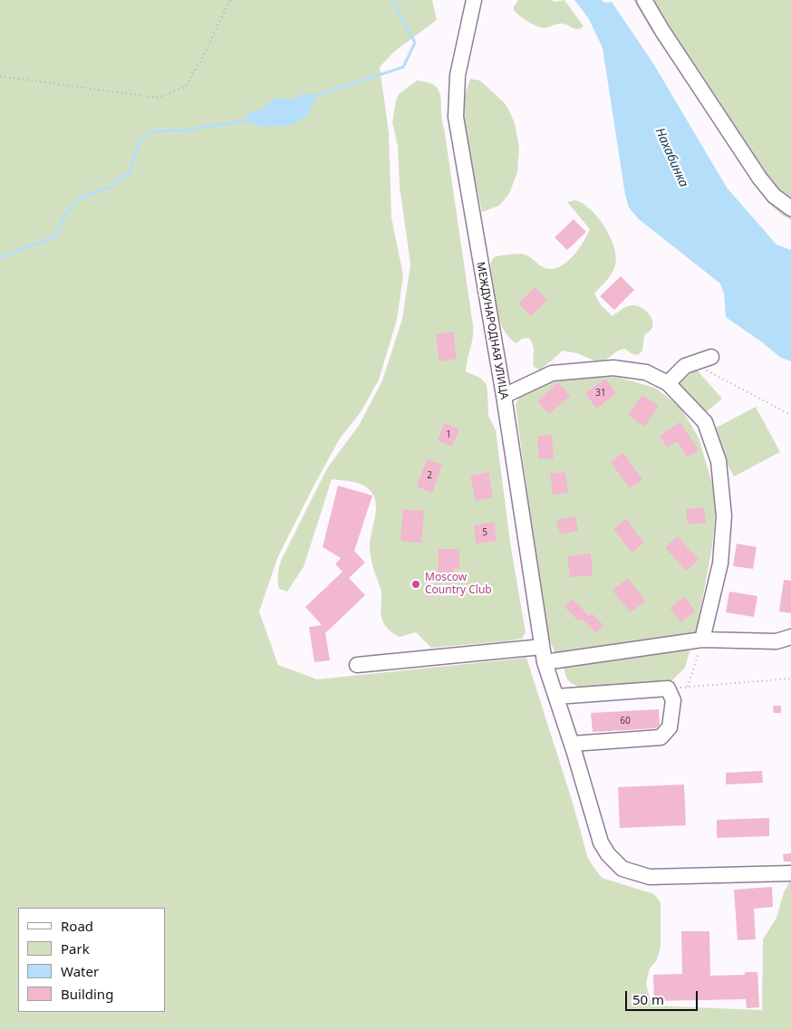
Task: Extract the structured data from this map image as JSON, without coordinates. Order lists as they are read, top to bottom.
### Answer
{
  "streets": {
    "street": ["МЕЖДУНАРОДНАЯ УЛИЦА"]
  },
  "water": ["Нахабинка"],
  "places": ["Moscow Country Club"],
  "house_numbers": [
    "31",
    "1",
    "2",
    "5",
    "60"
  ],
  "legend": [
    "Road",
    "Park",
    "Water",
    "Building"
  ],
  "scale_bar": "50 m"
}
